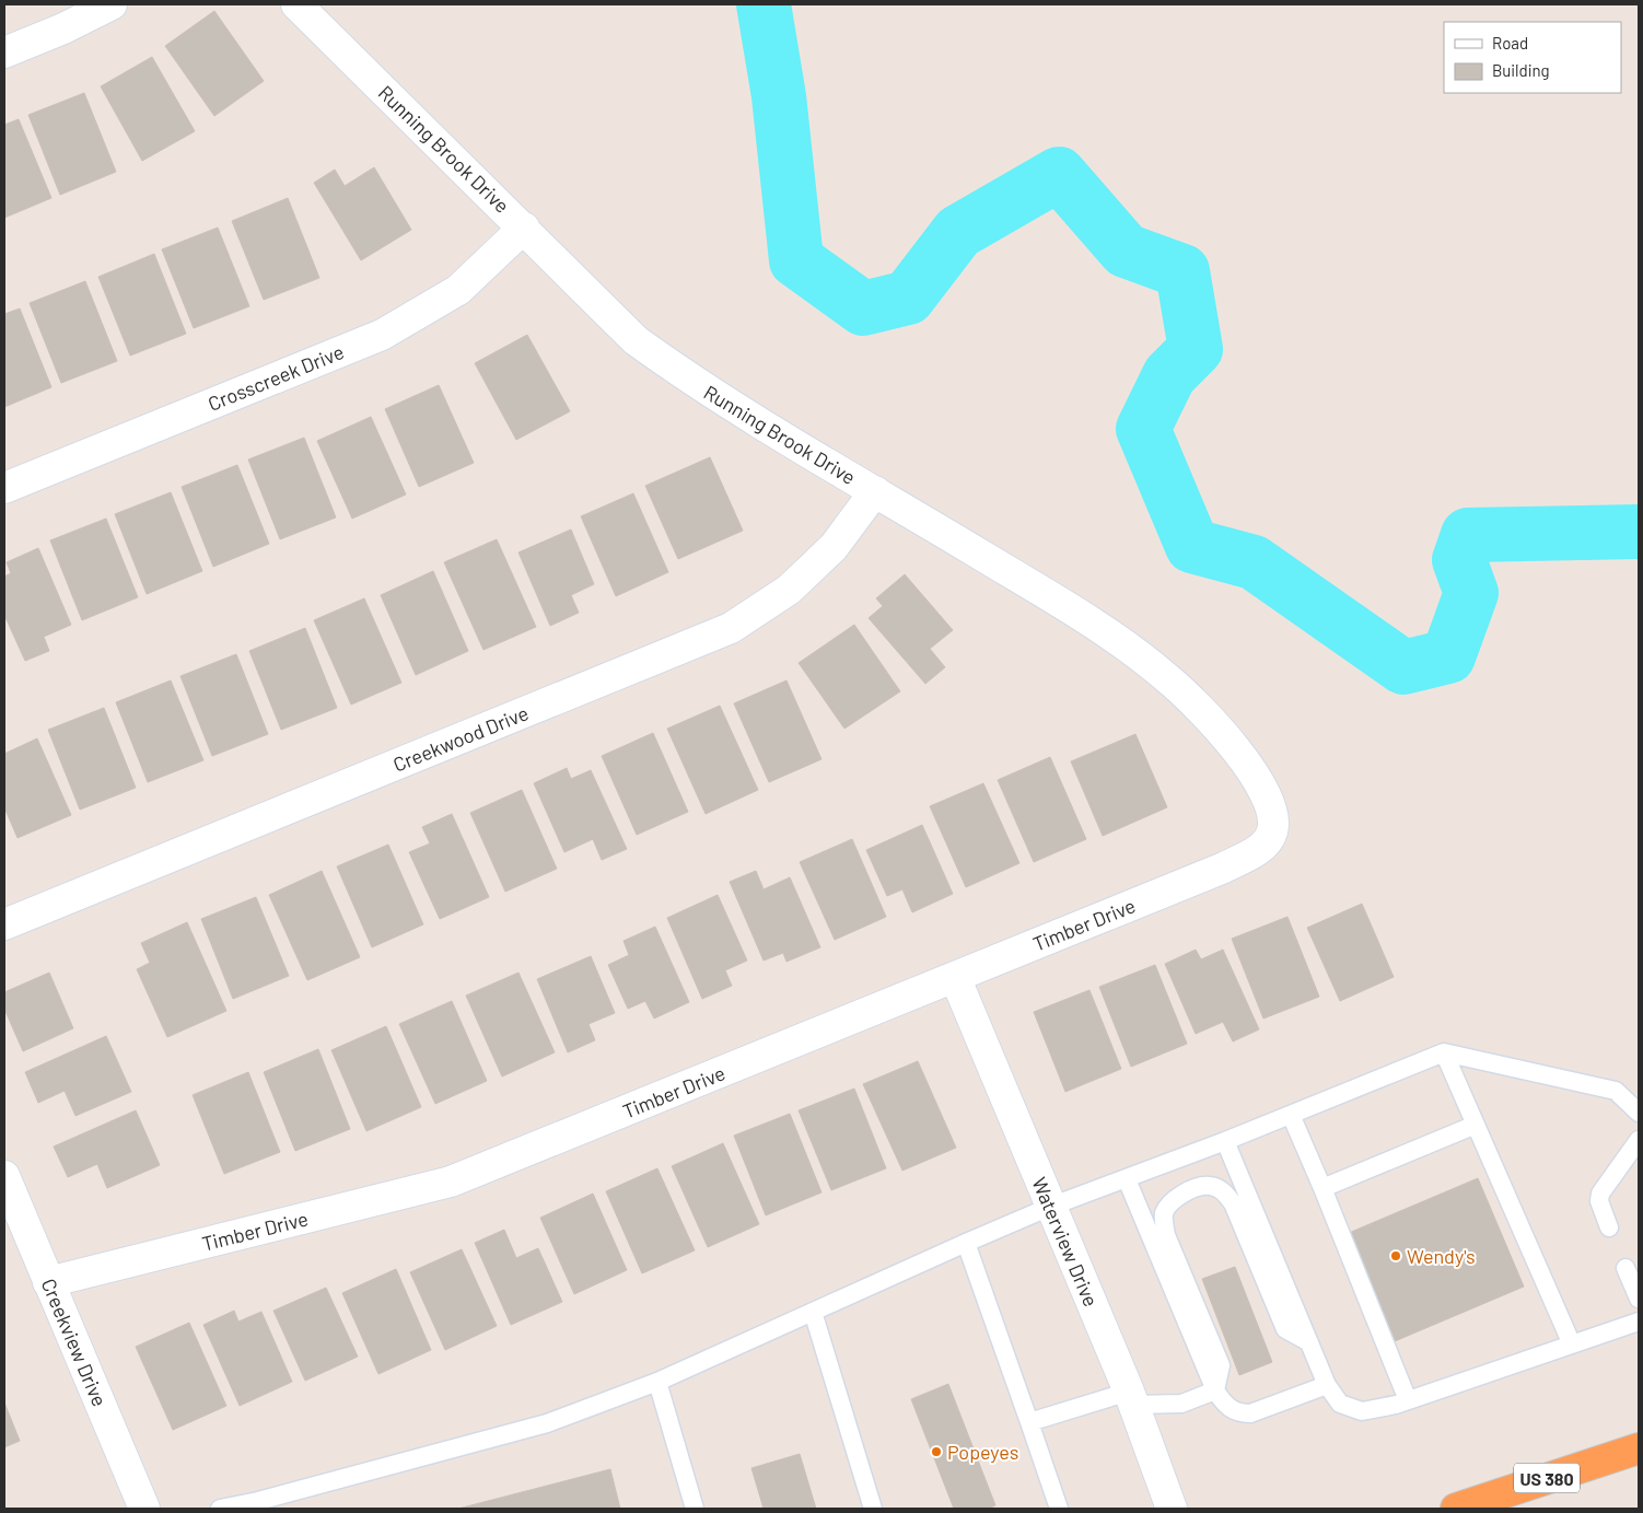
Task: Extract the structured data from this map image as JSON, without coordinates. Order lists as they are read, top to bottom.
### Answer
{
  "streets": {
    "highway": ["US 380"],
    "street": [
      "Running Brook Drive",
      "Crosscreek Drive",
      "Creekwood Drive",
      "Timber Drive",
      "Waterview Drive",
      "Creekview Drive"
    ]
  },
  "crossings": [
    ["Running Brook Drive", "Crosscreek Drive"],
    ["Running Brook Drive", "Creekwood Drive"],
    ["Running Brook Drive", "Timber Drive"],
    ["Timber Drive", "Waterview Drive"],
    ["Timber Drive", "Creekview Drive"]
  ],
  "places": ["Wendy's", "Popeyes"],
  "legend": ["Road", "Building"]
}
